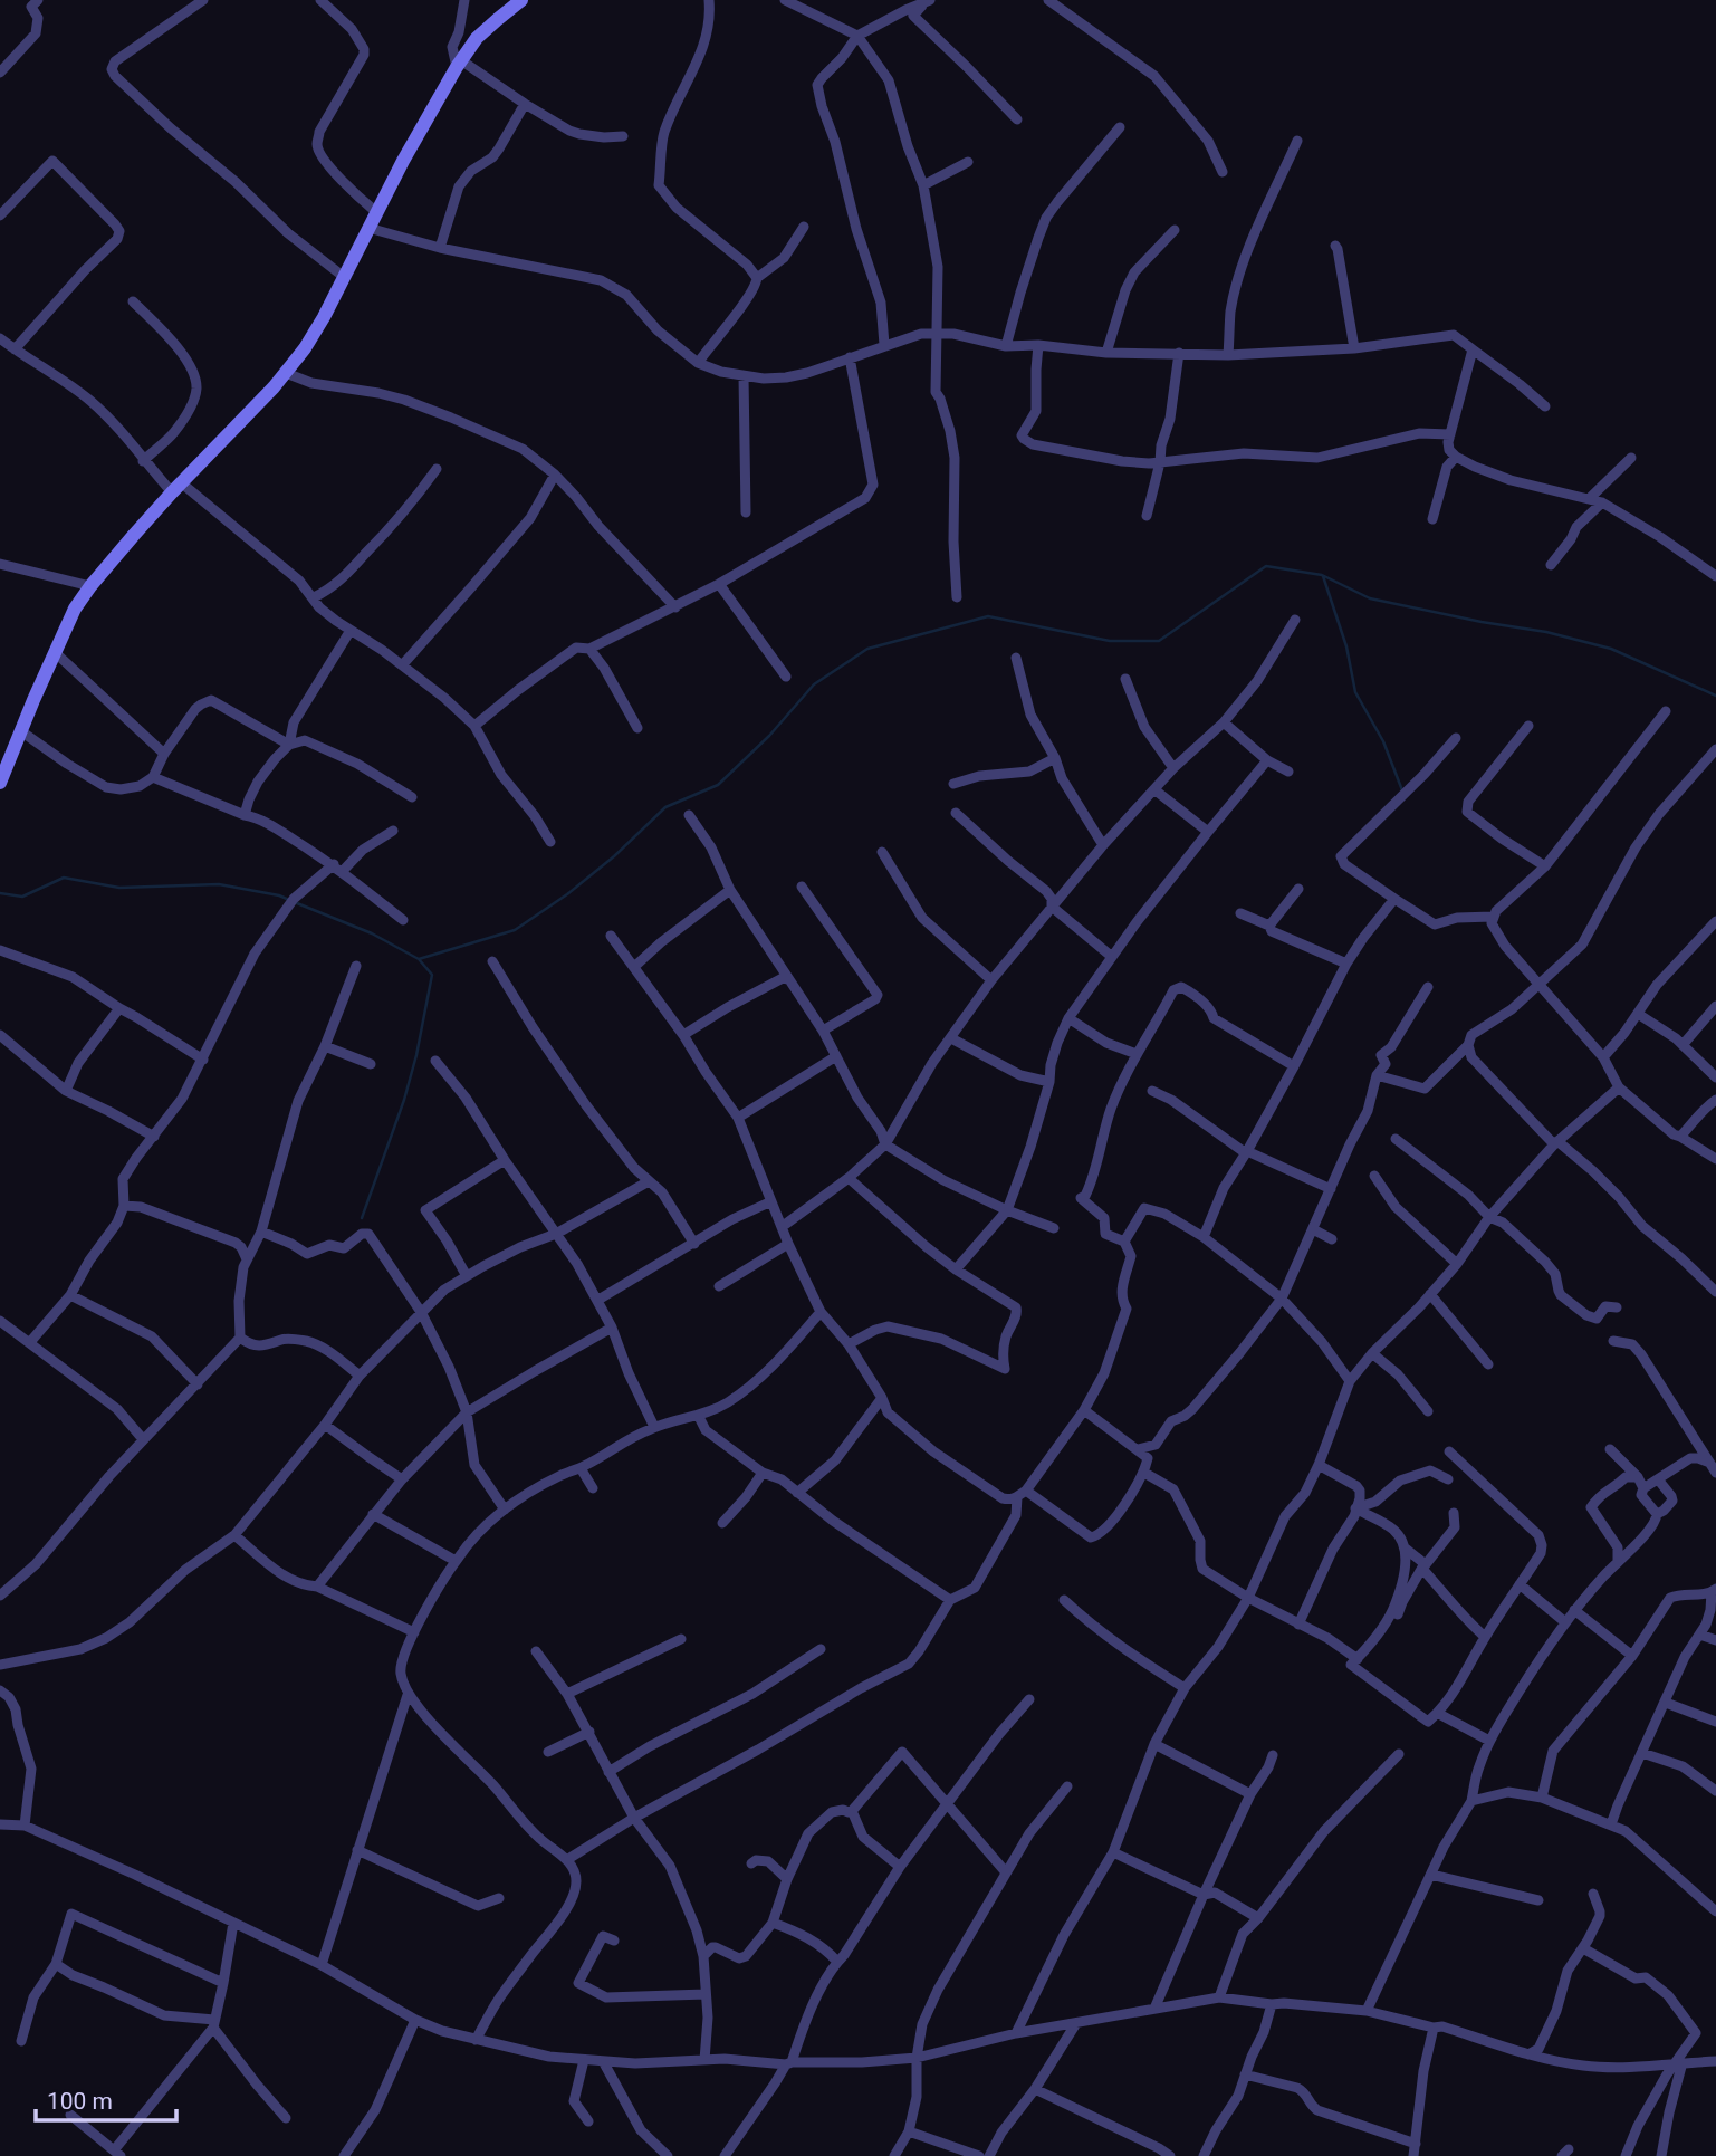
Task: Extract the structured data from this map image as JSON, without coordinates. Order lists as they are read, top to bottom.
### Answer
{
  "scale_bar": "100 m"
}
